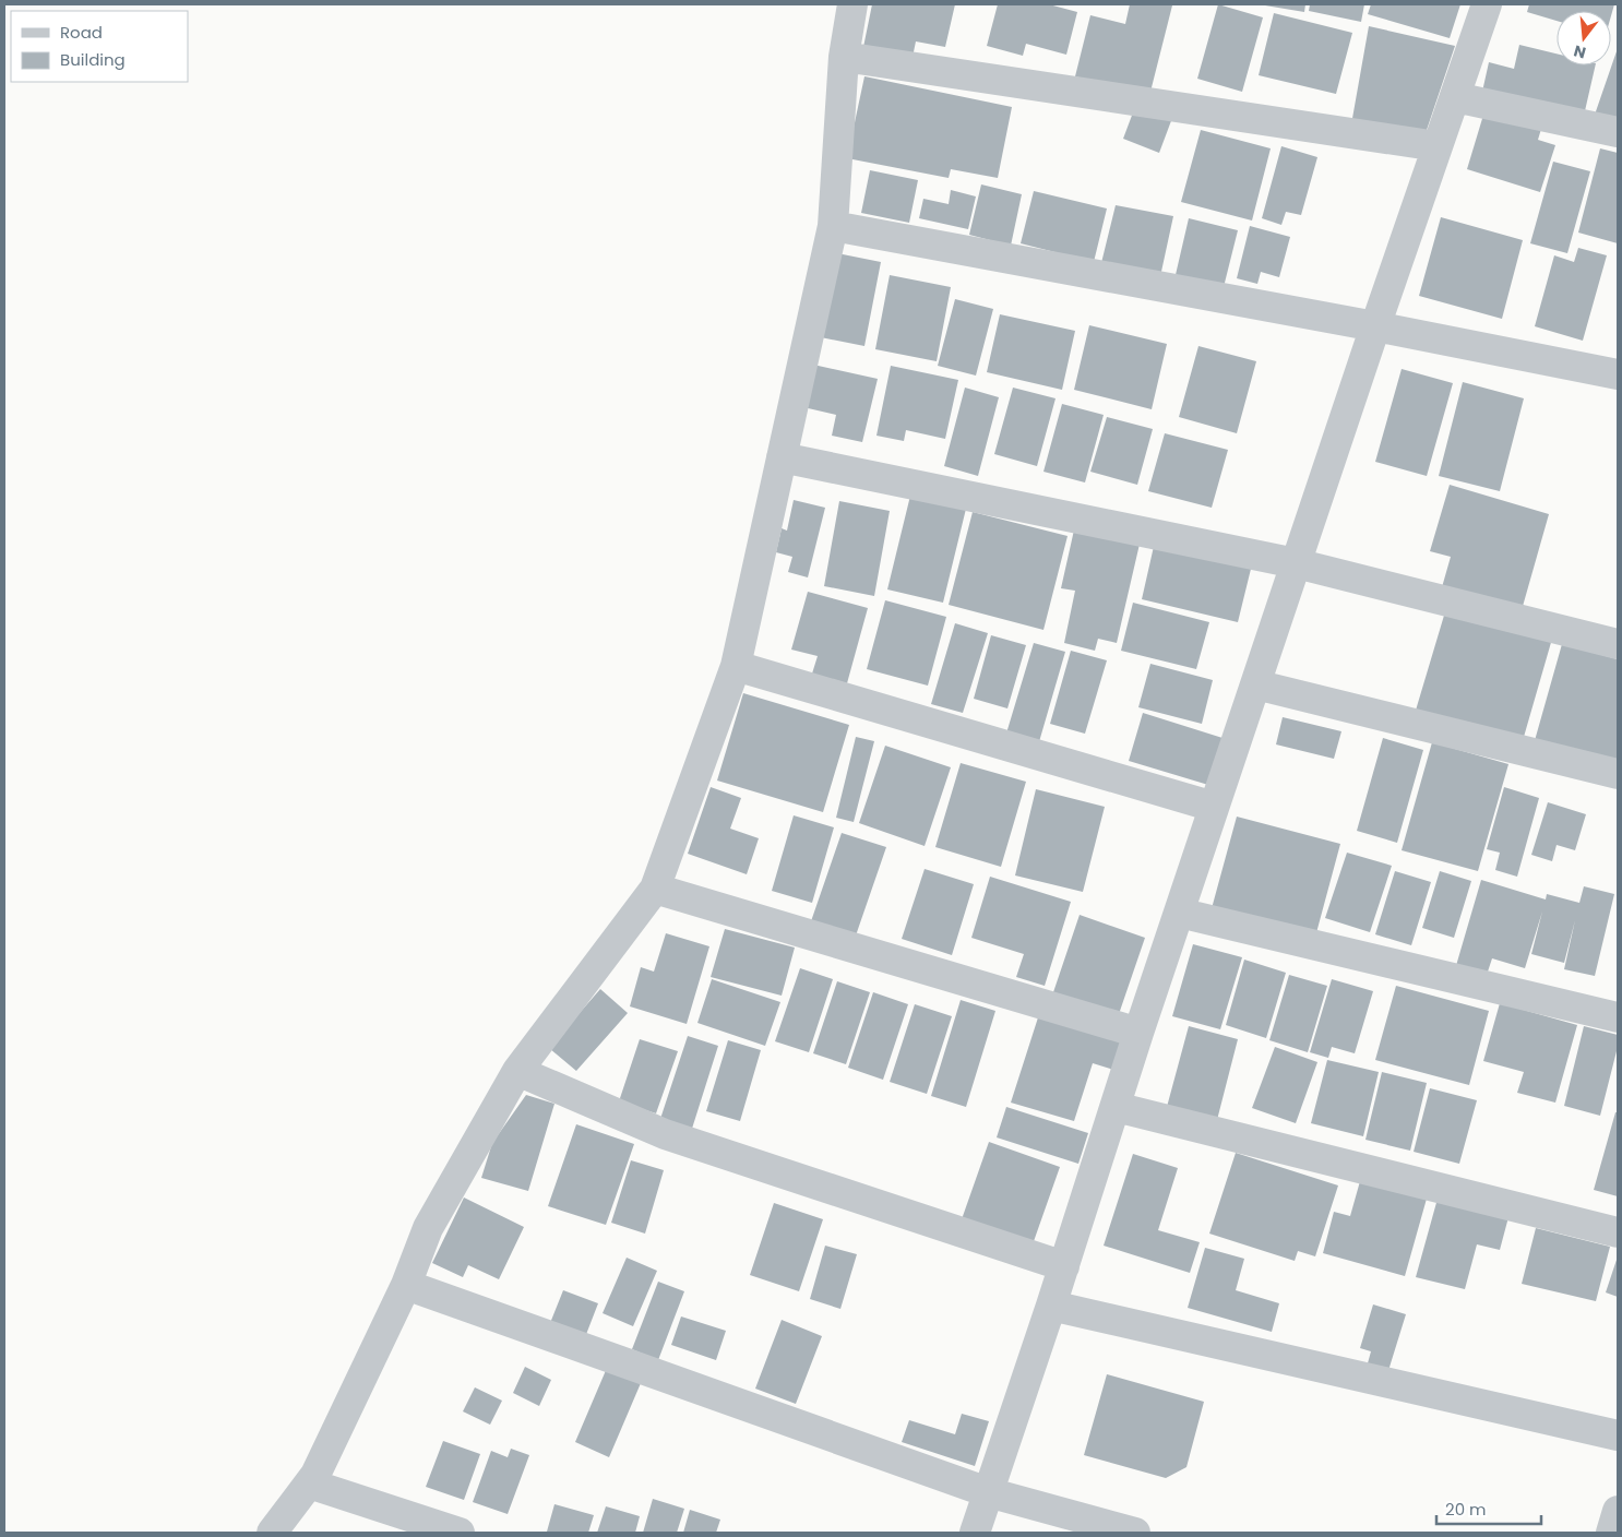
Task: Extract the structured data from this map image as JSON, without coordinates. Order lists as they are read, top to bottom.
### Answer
{
  "legend": ["Road", "Building"],
  "scale_bar": "20 m",
  "north": "bottom"
}
